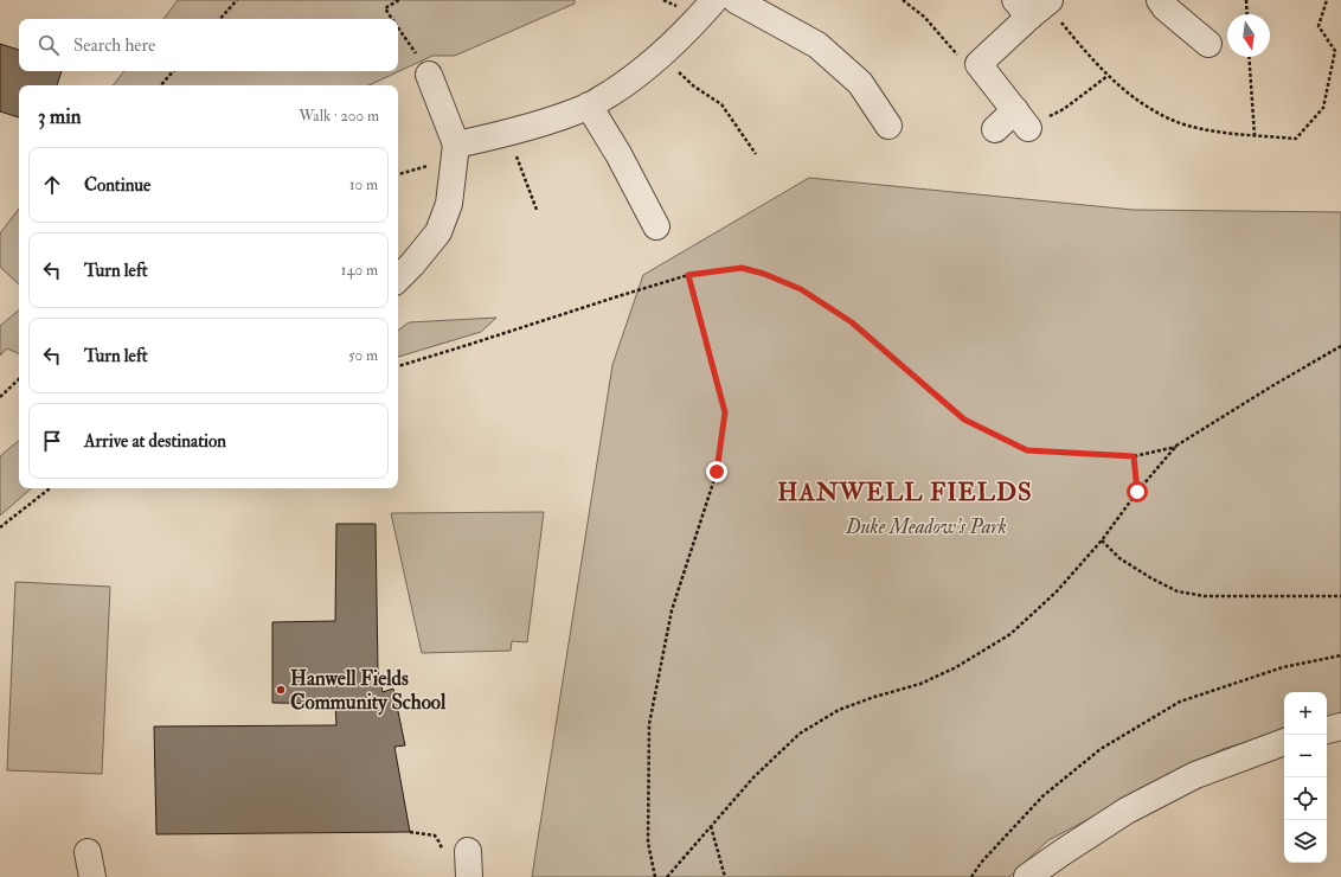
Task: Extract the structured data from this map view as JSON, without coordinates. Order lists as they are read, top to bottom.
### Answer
{
  "districts": ["HANWELL FIELDS"],
  "parks": ["Duke Meadow's Park"],
  "places": ["Hanwell Fields Community School"],
  "north": "bottom",
  "page": {
    "search": "Search here",
    "heading": ["3 min", "Walk · 200 m"],
    "list": [
      ["Continue", "10 m"],
      ["Turn left", "140 m"],
      ["Turn left", "50 m"],
      "Arrive at destination"
    ],
    "map_buttons": ["+", "−"]
  }
}
